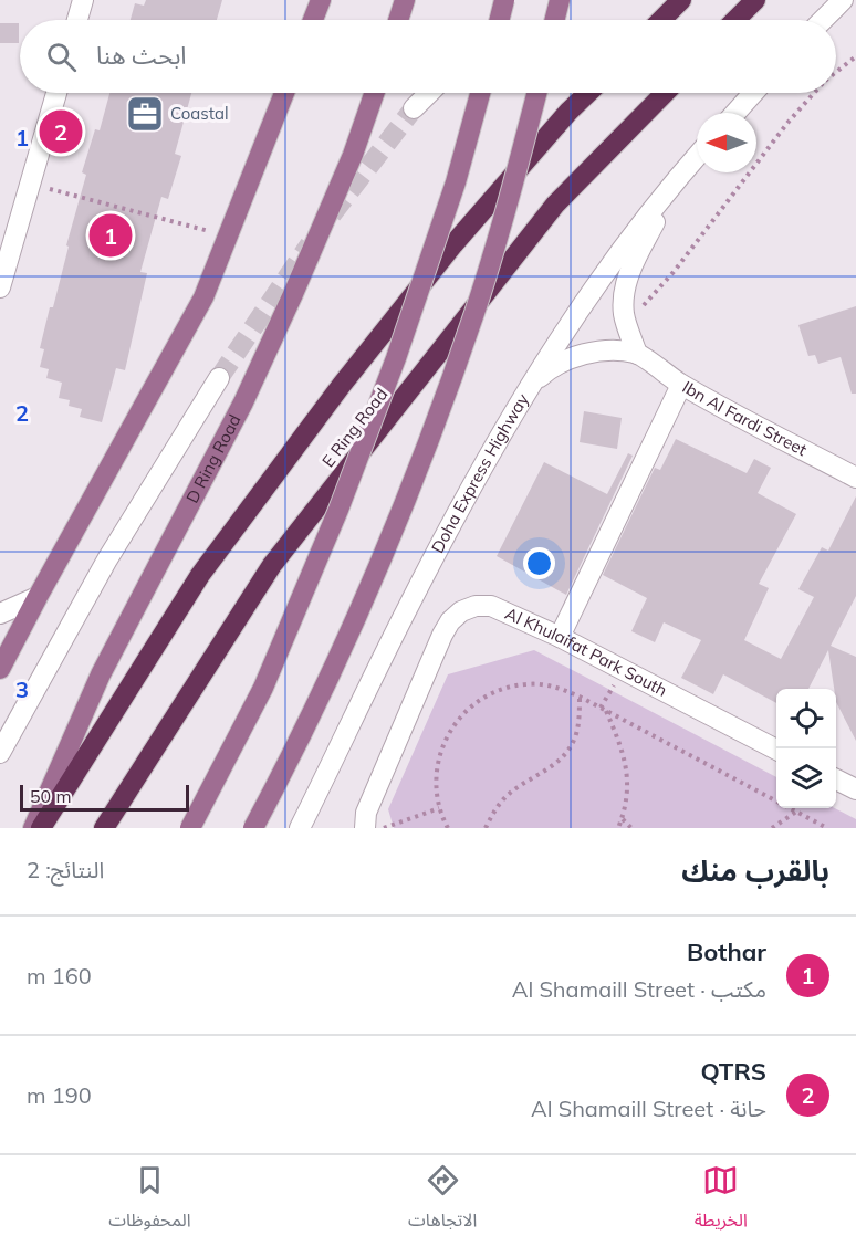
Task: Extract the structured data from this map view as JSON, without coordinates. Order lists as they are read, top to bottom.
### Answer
{
  "streets": {
    "highway": ["E Ring Road"],
    "main road": ["D Ring Road"],
    "street": ["Ibn Al Fardi Street", "Doha Express Highway", "Al Khulaifat Park South"]
  },
  "places": {
    "office": ["Coastal"]
  },
  "scale_bar": "50 m",
  "north": "left",
  "page": {
    "search": "ابحث هنا",
    "pins": ["2", "1"],
    "scale": "50 m",
    "heading": ["بالقرب منك", "النتائج: 2"],
    "list": [
      {
        "mark": "1",
        "name": "Bothar",
        "note": "مكتب · Al Shamaill Street",
        "value": "160 m"
      },
      {
        "mark": "2",
        "name": "QTRS",
        "note": "حانة · Al Shamaill Street",
        "value": "190 m"
      }
    ],
    "nav": ["الخريطة", "الاتجاهات", "المحفوظات"]
  },
  "grid": {
    "rows": ["1", "2", "3"]
  }
}
